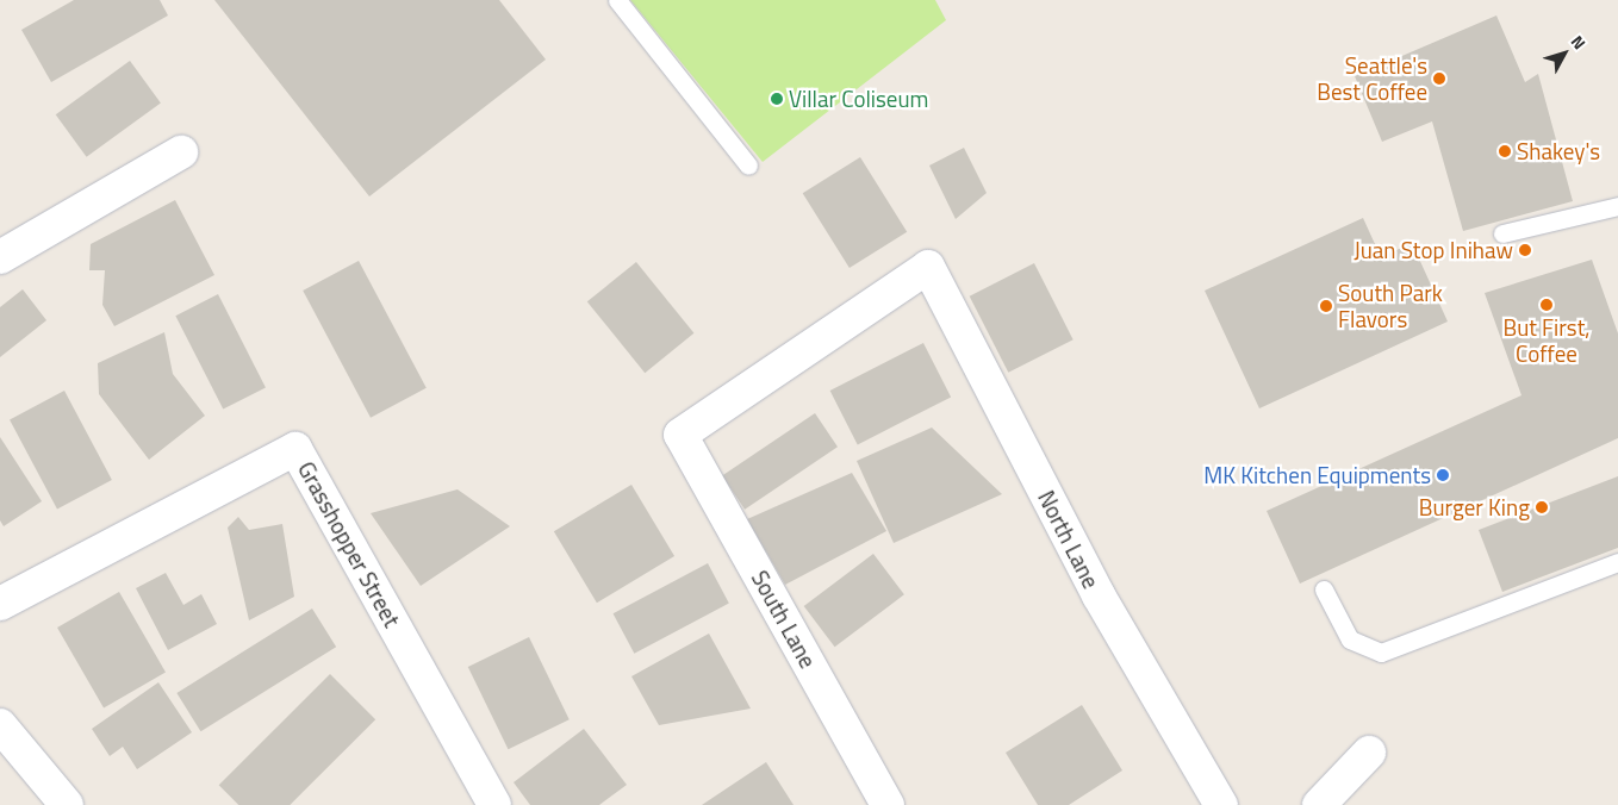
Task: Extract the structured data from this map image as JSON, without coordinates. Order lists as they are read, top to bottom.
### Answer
{
  "streets": {
    "street": ["North Lane", "Grasshopper Street", "South Lane"]
  },
  "crossings": [
    ["North Lane", "South Lane"]
  ],
  "places": [
    "Seattle's Best Coffee",
    "Villar Coliseum",
    "Shakey's",
    "Juan Stop Inihaw",
    "But First, Coffee",
    "South Park Flavors",
    "MK Kitchen Equipments",
    "Burger King"
  ],
  "north": "top right"
}
